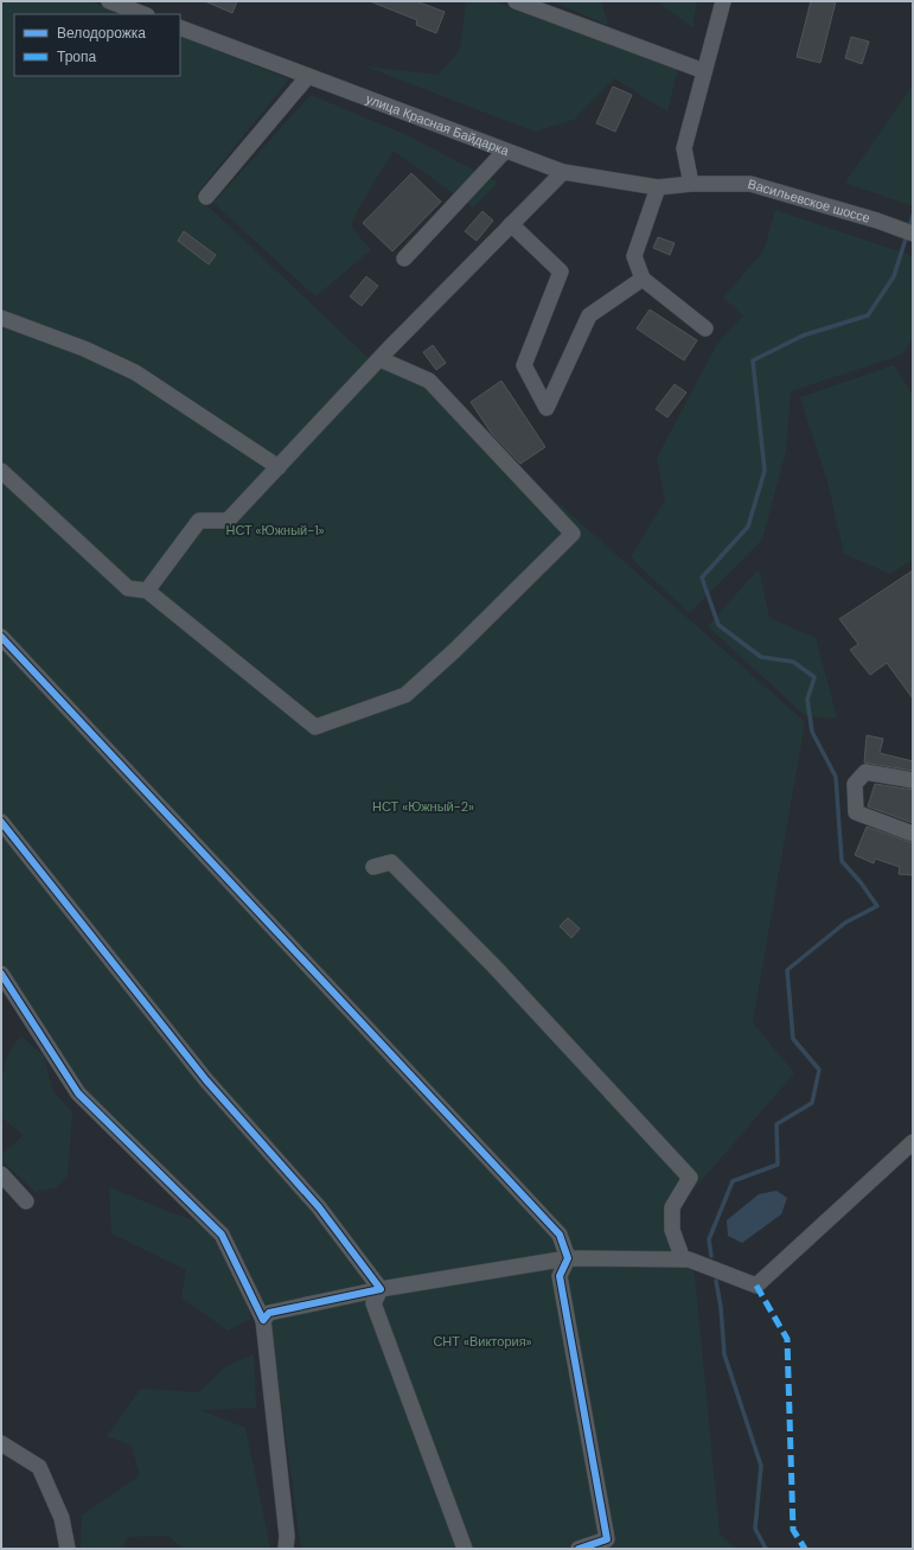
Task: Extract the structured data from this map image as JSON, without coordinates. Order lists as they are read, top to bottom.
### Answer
{
  "streets": {
    "street": ["улица Красная Байдарка", "Васильевское шоссе"]
  },
  "crossings": [
    ["улица Красная Байдарка", "Васильевское шоссе"]
  ],
  "parks": ["НСТ «Южный-1»", "НСТ «Южный-2»", "СНТ «Виктория»"],
  "legend": ["Велодорожка", "Тропа"]
}
